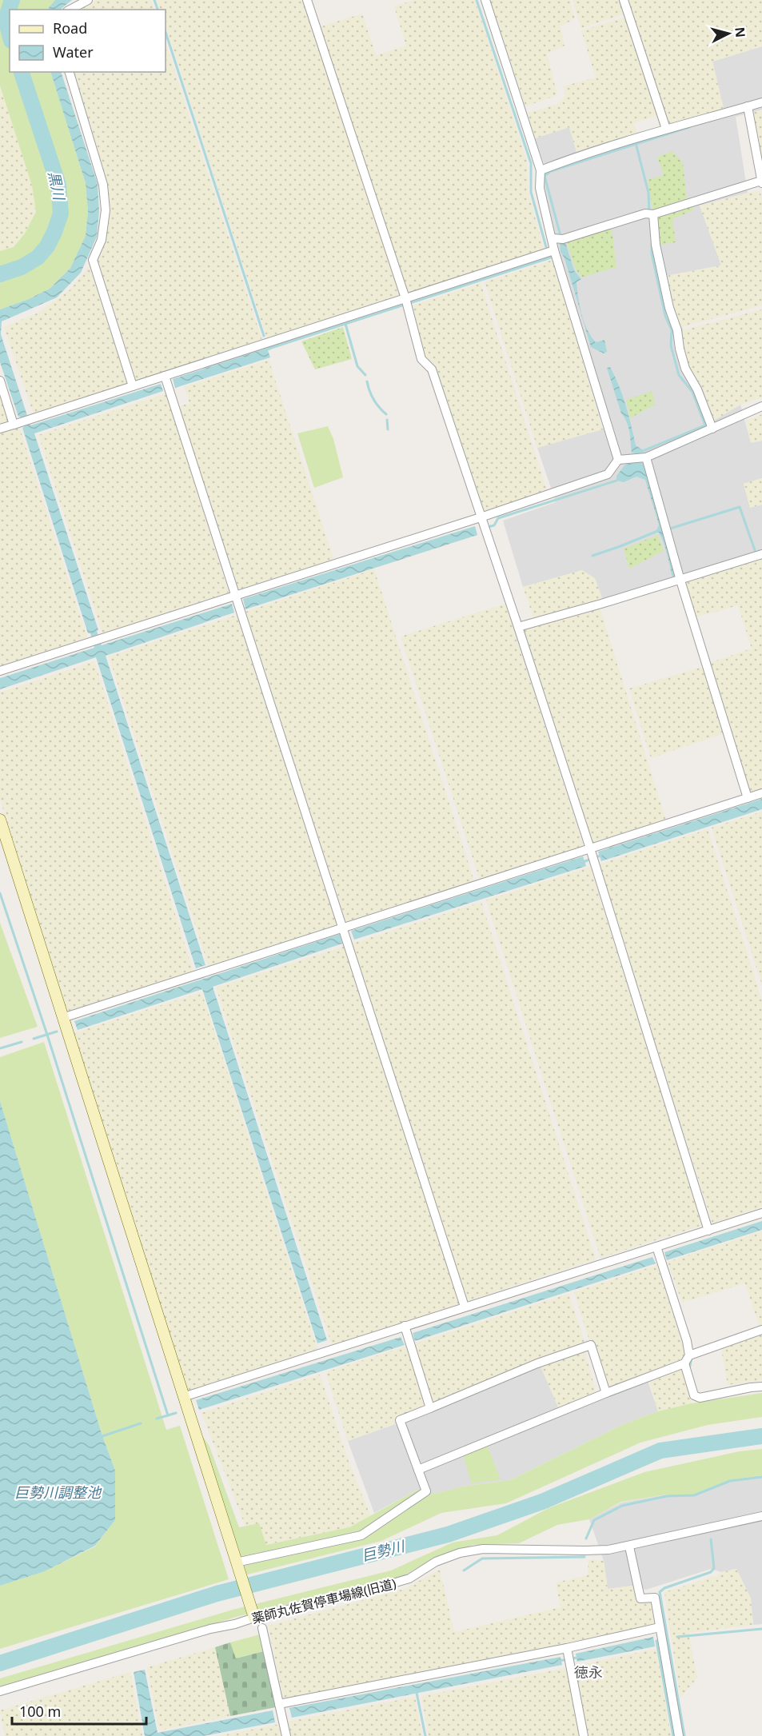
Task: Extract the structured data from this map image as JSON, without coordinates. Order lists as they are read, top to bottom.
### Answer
{
  "streets": {
    "street": ["薬師丸佐賀停車場線(旧道)"]
  },
  "districts": ["徳永"],
  "water": ["黒川", "巨勢川調整池", "巨勢川"],
  "legend": ["Road", "Water"],
  "scale_bar": "100 m",
  "north": "right"
}
